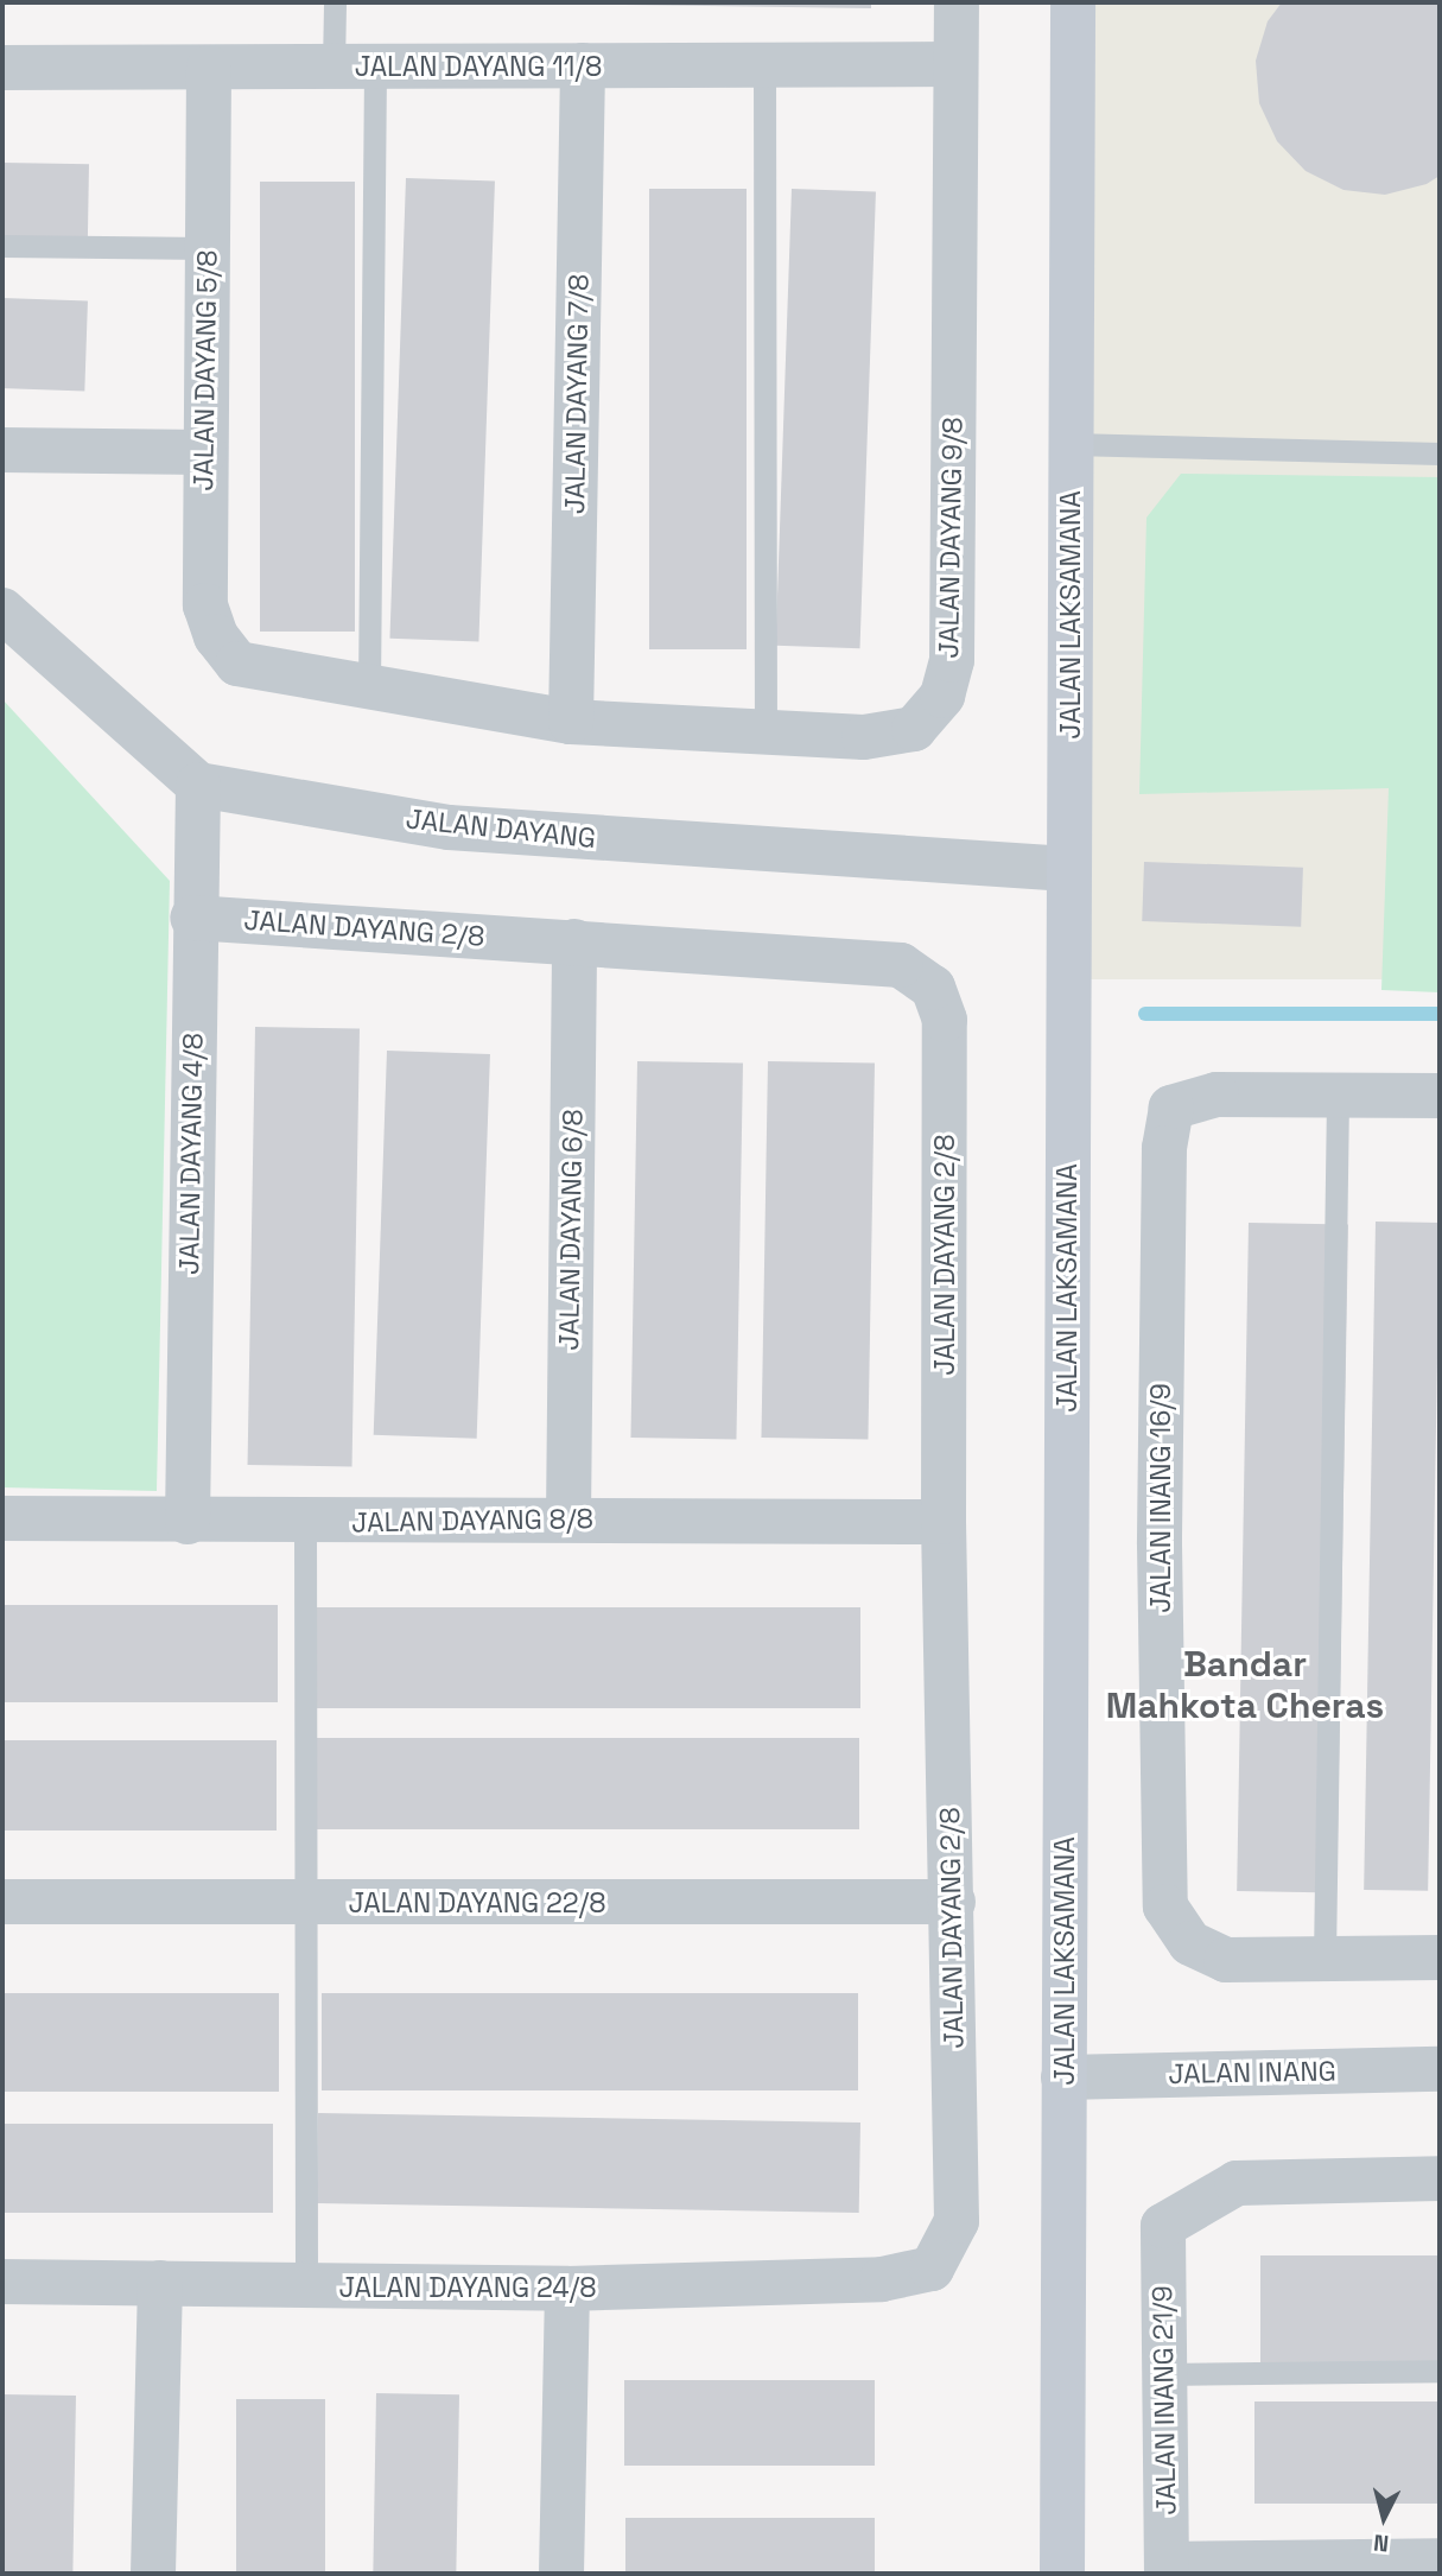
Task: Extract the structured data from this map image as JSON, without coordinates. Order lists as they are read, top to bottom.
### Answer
{
  "streets": {
    "street": [
      "JALAN DAYANG 11/8",
      "JALAN DAYANG 5/8",
      "JALAN DAYANG 7/8",
      "JALAN DAYANG 9/8",
      "JALAN LAKSAMANA",
      "JALAN DAYANG",
      "JALAN DAYANG 2/8",
      "JALAN DAYANG 4/8",
      "JALAN DAYANG 6/8",
      "JALAN INANG 16/9",
      "JALAN DAYANG 8/8",
      "JALAN DAYANG 22/8",
      "JALAN INANG",
      "JALAN DAYANG 24/8",
      "JALAN INANG 21/9"
    ]
  },
  "crossings": [
    ["JALAN DAYANG 11/8", "JALAN DAYANG 5/8"],
    ["JALAN DAYANG 11/8", "JALAN DAYANG 7/8"],
    ["JALAN DAYANG 11/8", "JALAN DAYANG 9/8"],
    ["JALAN DAYANG 5/8", "JALAN DAYANG 9/8"],
    ["JALAN DAYANG 7/8", "JALAN DAYANG 9/8"],
    ["JALAN LAKSAMANA", "JALAN DAYANG"],
    ["JALAN LAKSAMANA", "JALAN INANG"],
    ["JALAN DAYANG", "JALAN DAYANG 4/8"],
    ["JALAN DAYANG 2/8", "JALAN DAYANG 4/8"],
    ["JALAN DAYANG 2/8", "JALAN DAYANG 6/8"],
    ["JALAN DAYANG 2/8", "JALAN DAYANG 8/8"],
    ["JALAN DAYANG 2/8", "JALAN DAYANG 22/8"],
    ["JALAN DAYANG 2/8", "JALAN DAYANG 24/8"],
    ["JALAN DAYANG 4/8", "JALAN DAYANG 8/8"],
    ["JALAN DAYANG 6/8", "JALAN DAYANG 8/8"]
  ],
  "districts": ["Bandar Mahkota Cheras"],
  "north": "bottom"
}
